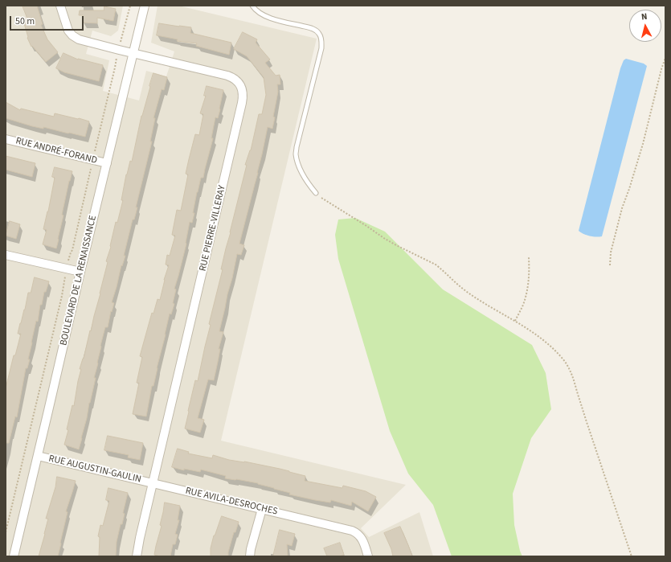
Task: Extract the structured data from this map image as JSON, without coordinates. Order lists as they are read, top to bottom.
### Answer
{
  "streets": {
    "street": [
      "RUE ANDRÉ-FORAND",
      "RUE PIERRE-VILLERAY",
      "BOULEVARD DE LA RENAISSANCE",
      "RUE AUGUSTIN-GAULIN",
      "RUE AVILA-DESROCHES"
    ]
  },
  "crossings": [
    ["RUE ANDRÉ-FORAND", "BOULEVARD DE LA RENAISSANCE"],
    ["RUE PIERRE-VILLERAY", "BOULEVARD DE LA RENAISSANCE"],
    ["RUE PIERRE-VILLERAY", "RUE AUGUSTIN-GAULIN"],
    ["RUE PIERRE-VILLERAY", "RUE AVILA-DESROCHES"],
    ["BOULEVARD DE LA RENAISSANCE", "RUE AUGUSTIN-GAULIN"],
    ["RUE AUGUSTIN-GAULIN", "RUE AVILA-DESROCHES"]
  ],
  "scale_bar": "50 m",
  "north": "top"
}
